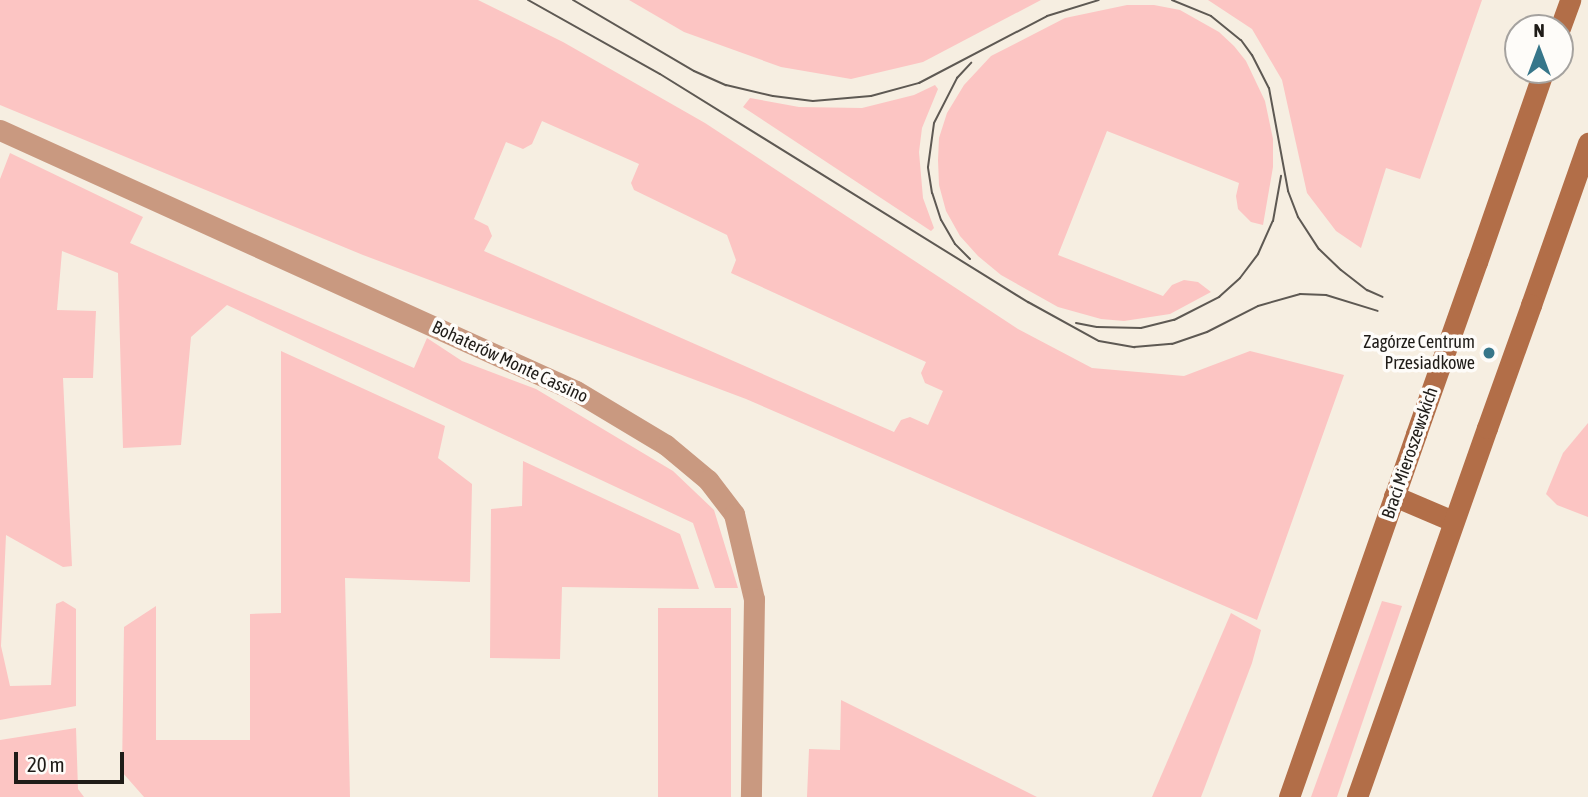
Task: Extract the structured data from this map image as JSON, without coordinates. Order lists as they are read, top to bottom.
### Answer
{
  "streets": {
    "main road": ["Braci Mieroszewskich"],
    "street": ["Bohaterów Monte Cassino"]
  },
  "places": ["Zagórze Centrum Przesiadkowe"],
  "scale_bar": "20 m",
  "north": "top"
}
